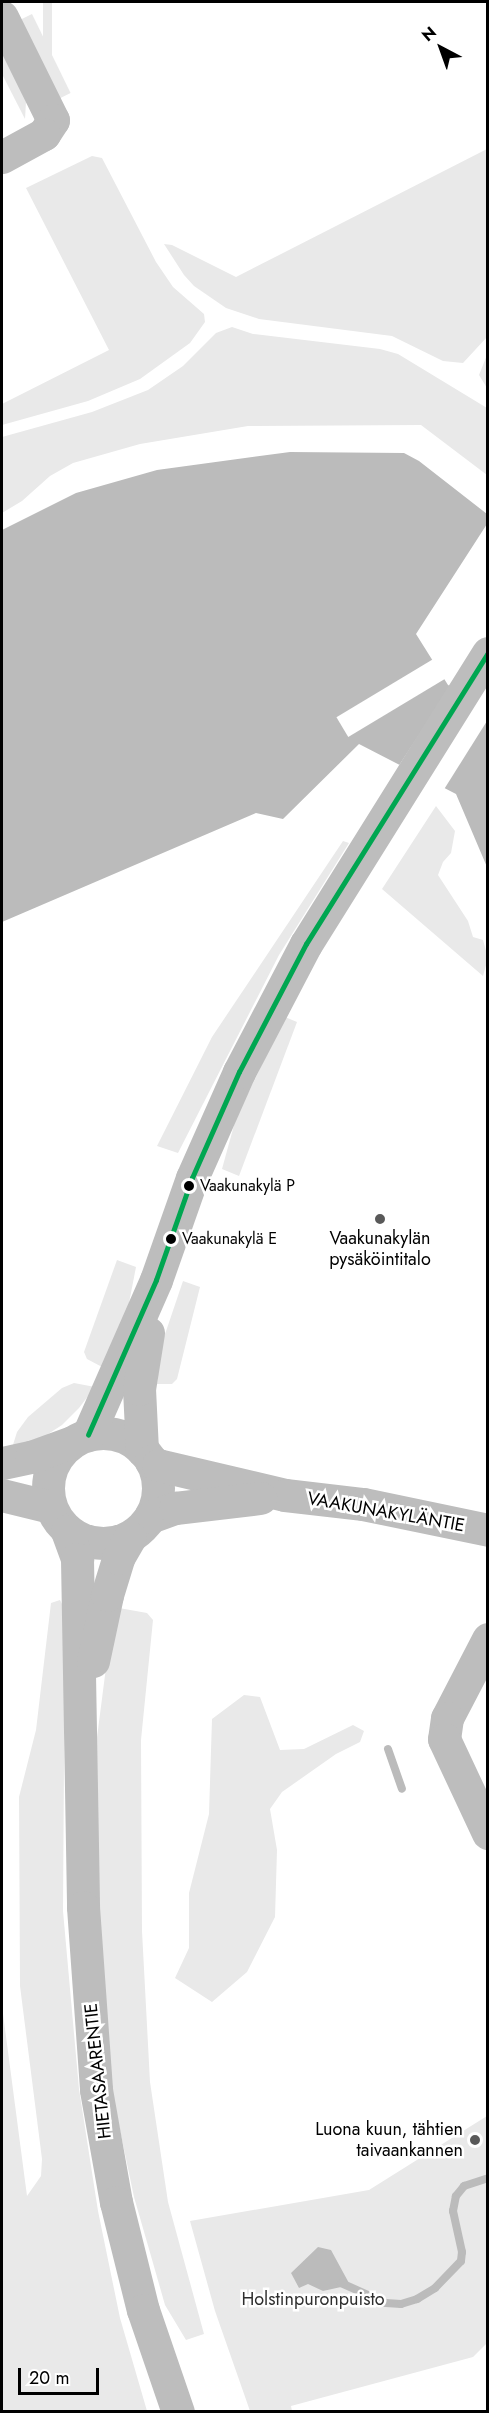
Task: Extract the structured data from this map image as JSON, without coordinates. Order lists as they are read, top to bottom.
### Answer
{
  "streets": {
    "street": ["VAAKUNAKYLÄNTIE", "HIETASAARENTIE"]
  },
  "crossings": [
    ["VAAKUNAKYLÄNTIE", "HIETASAARENTIE"]
  ],
  "parks": ["Holstinpuronpuisto"],
  "places": [
    "Vaakunakylä P",
    "Vaakunakylän pysäköintitalo",
    "Vaakunakylä E",
    "Luona kuun, tähtien taivaankannen"
  ],
  "scale_bar": "20 m",
  "north": "top left"
}
